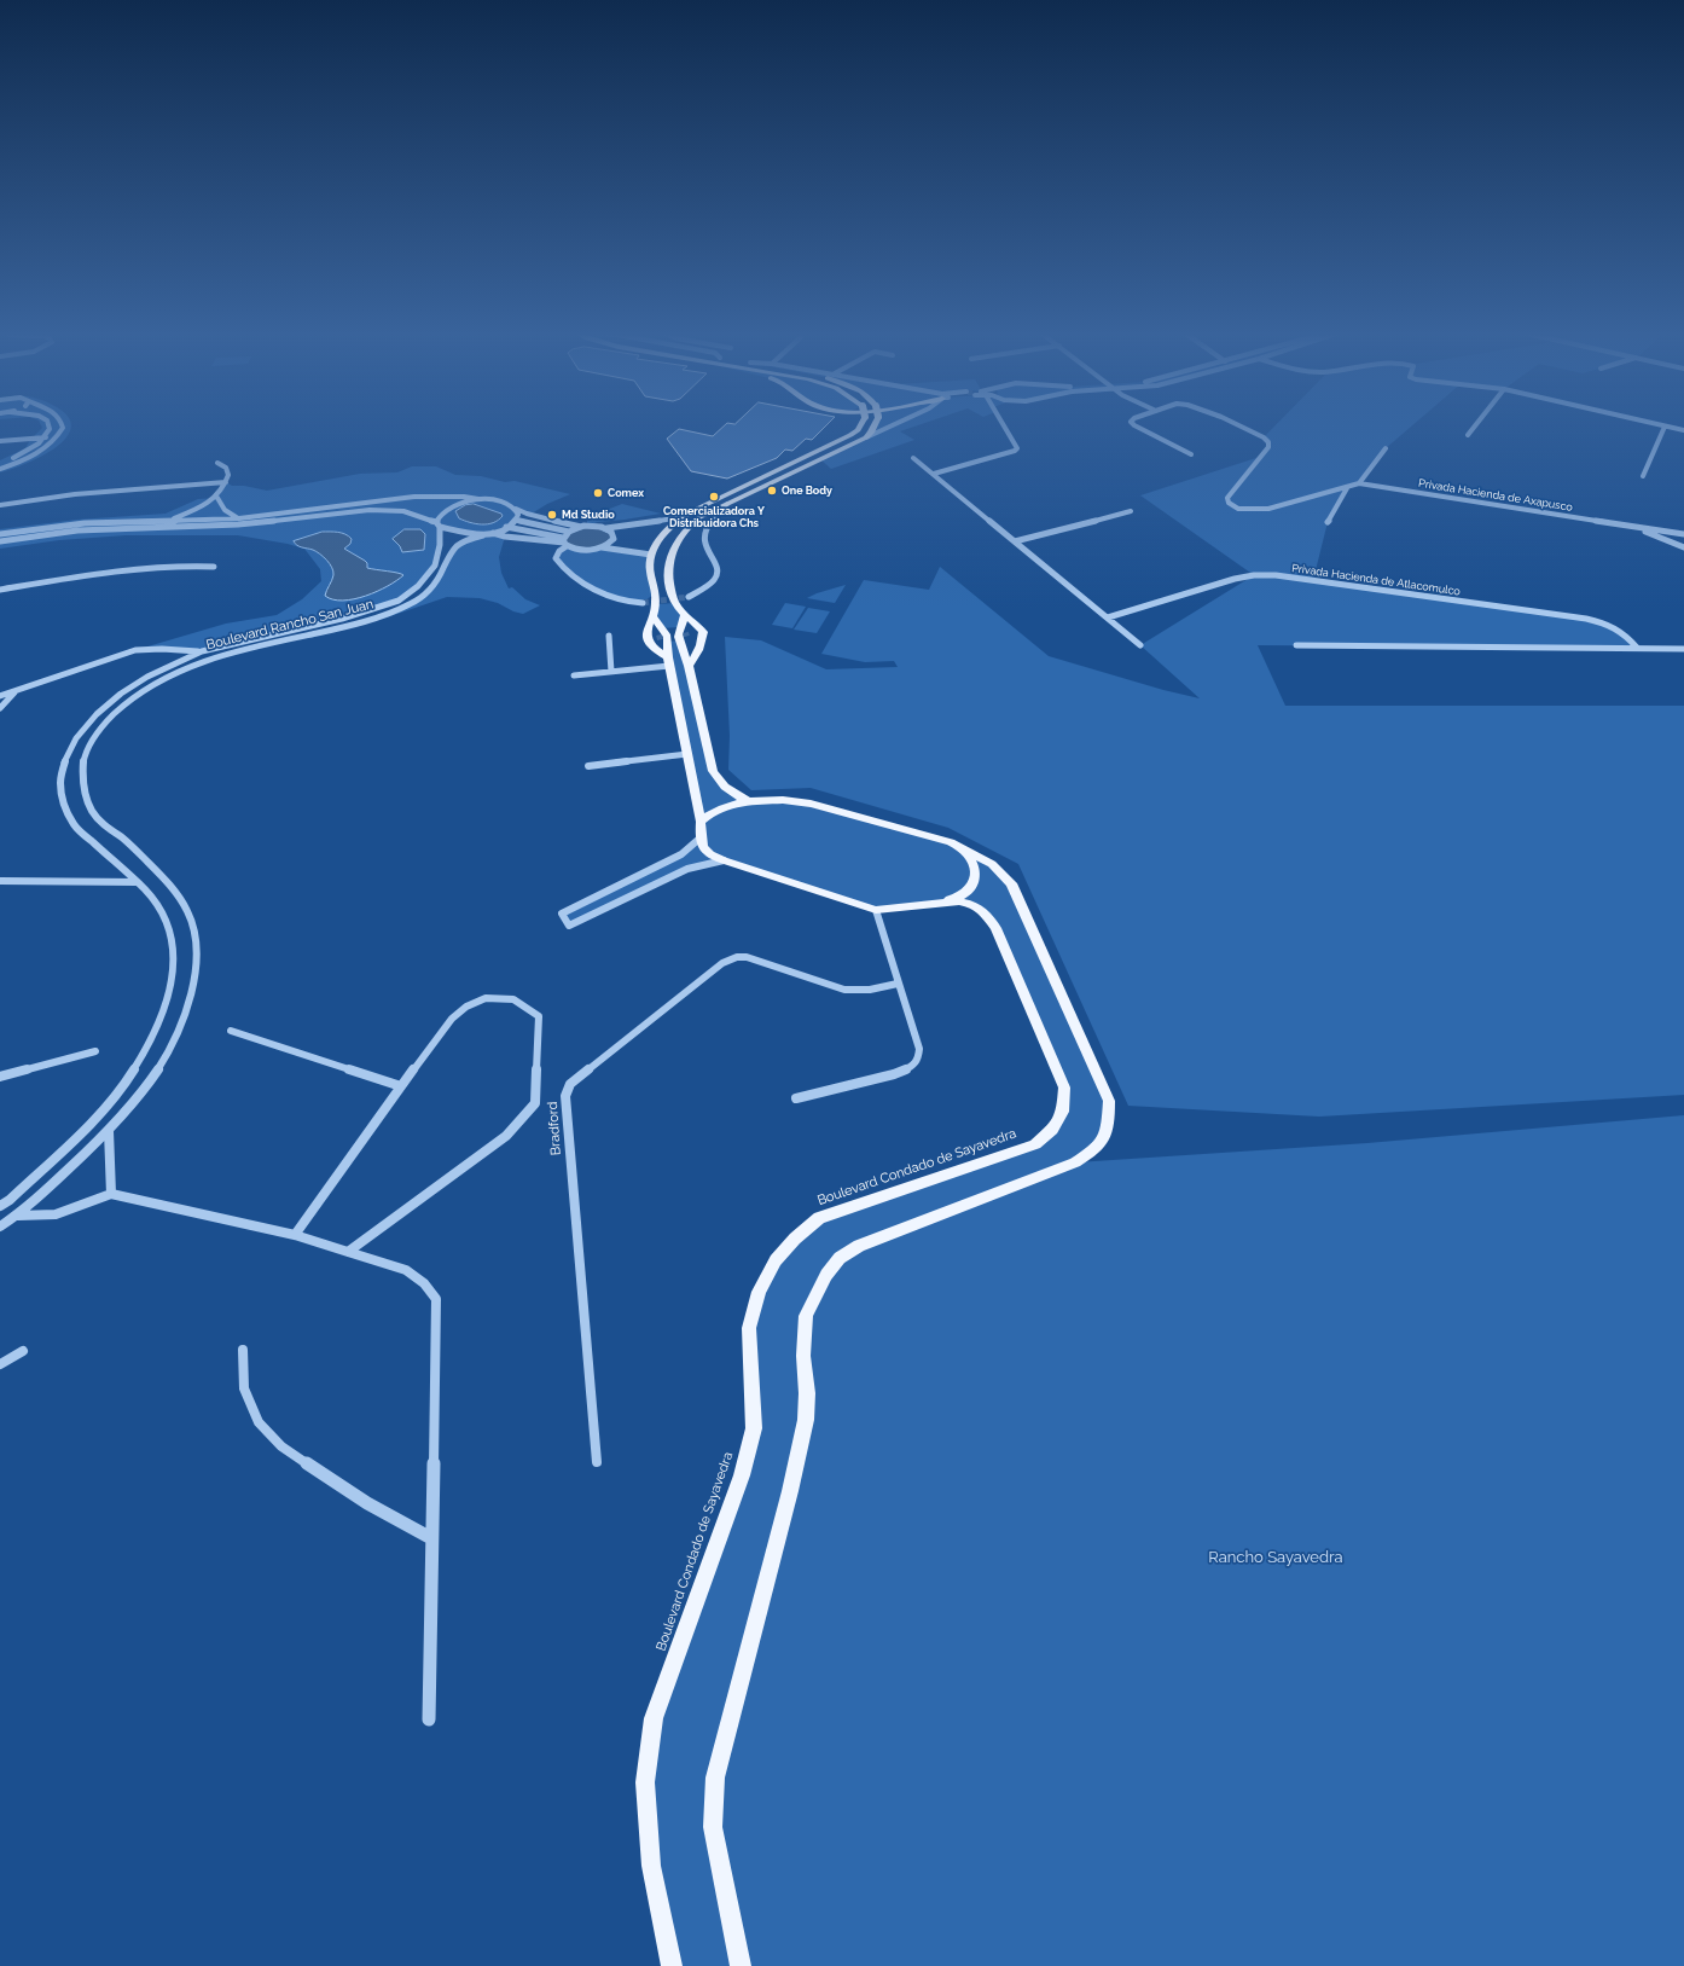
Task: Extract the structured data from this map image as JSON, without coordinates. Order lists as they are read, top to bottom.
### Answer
{
  "streets": {
    "main road": ["Boulevard Condado de Sayavedra"],
    "street": [
      "Privada Hacienda de Axapusco",
      "Privada Hacienda de Atlacomulco",
      "Boulevard Rancho San Juan",
      "Bradford"
    ]
  },
  "parks": ["Rancho Sayavedra"],
  "places": [
    "One Body",
    "Comex",
    "Comercializadora Y Distribuidora Chs",
    "Md Studio"
  ]
}
